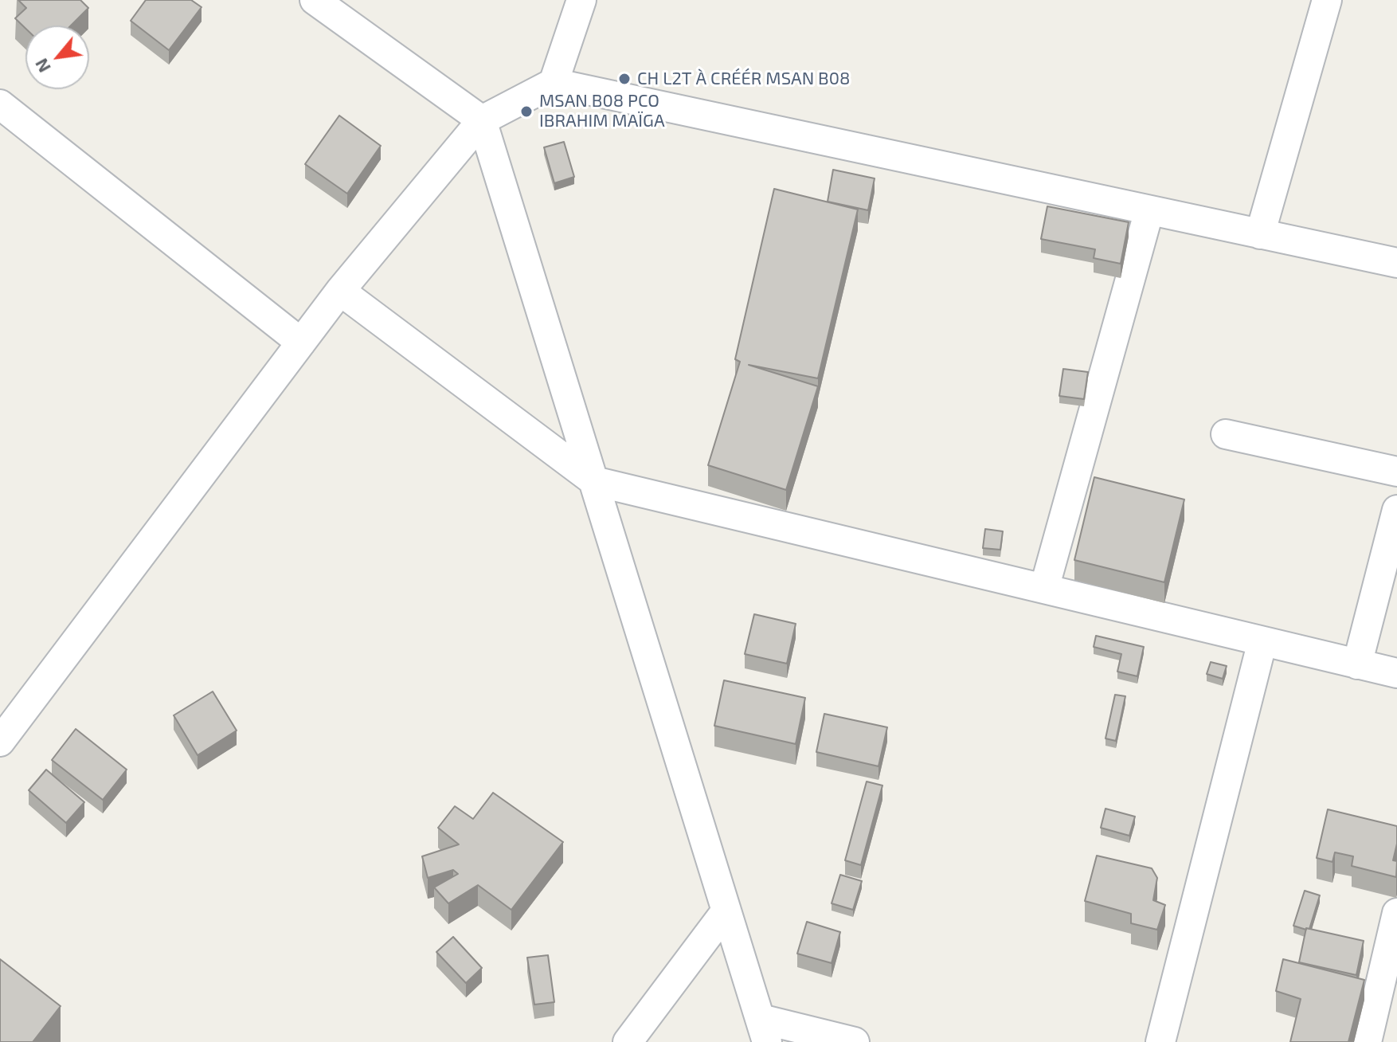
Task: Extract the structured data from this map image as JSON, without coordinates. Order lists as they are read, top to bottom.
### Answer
{
  "places": ["CH L2T À CRÉÉR MSAN B08", "MSAN B08 PCO IBRAHIM MAÏGA"],
  "north": "bottom left"
}
